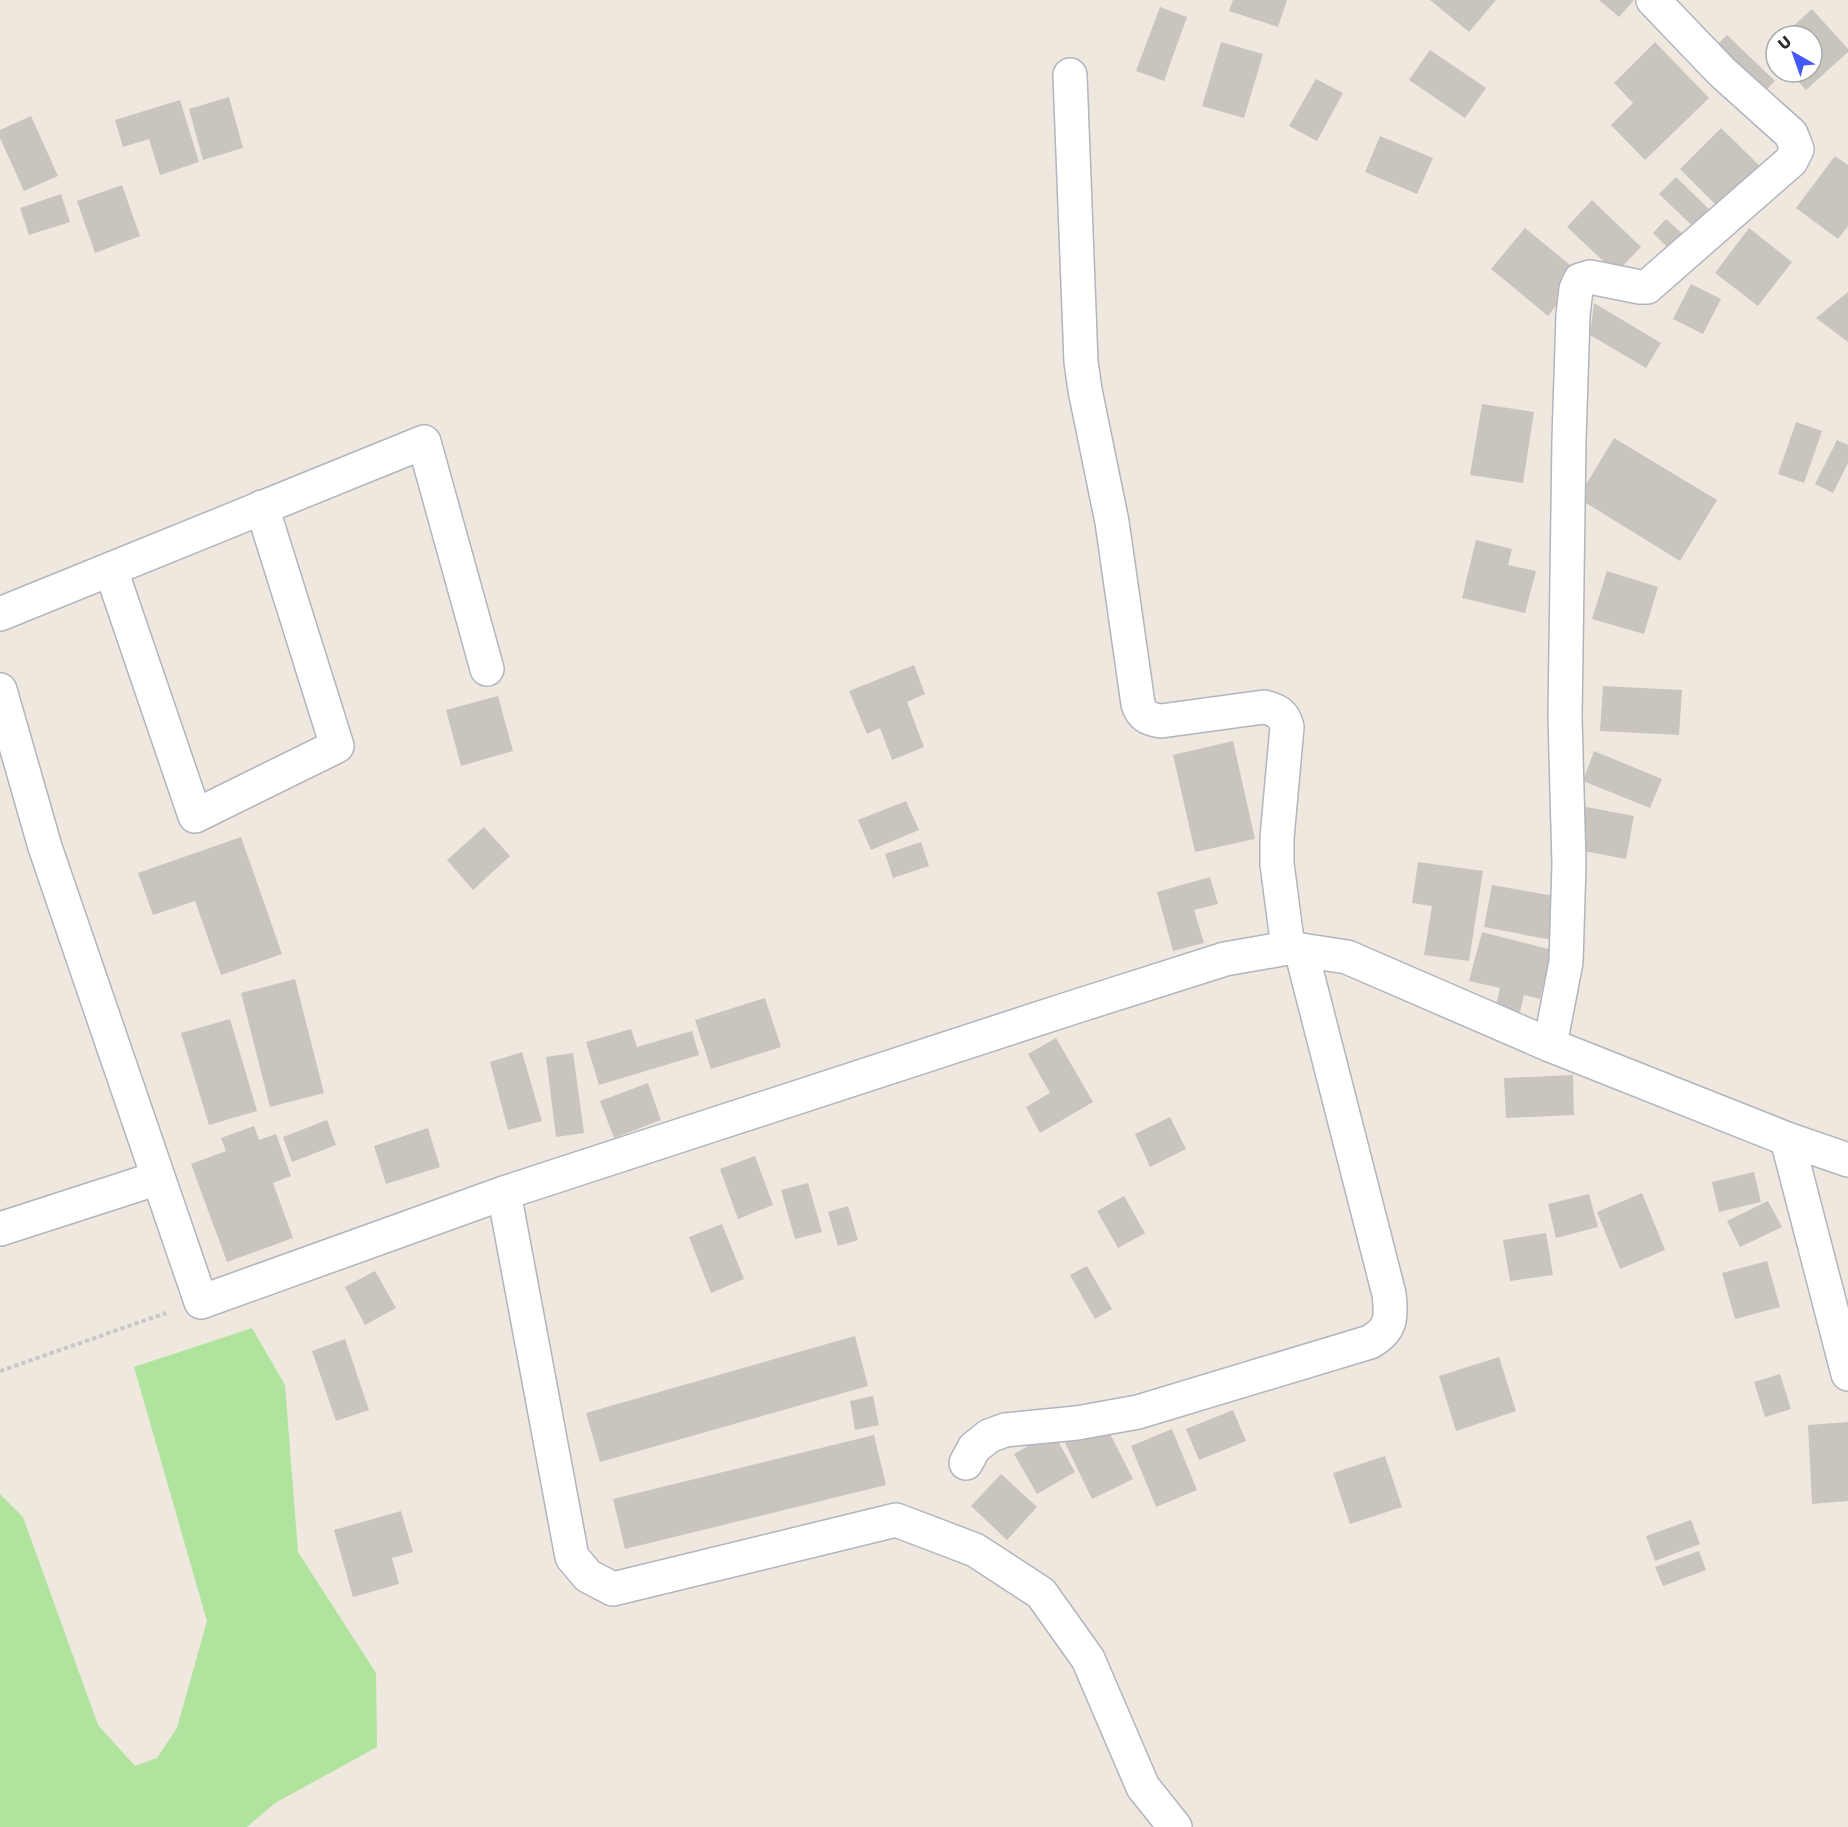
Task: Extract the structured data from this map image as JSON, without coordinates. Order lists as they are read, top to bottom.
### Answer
{
  "north": "top left"
}
